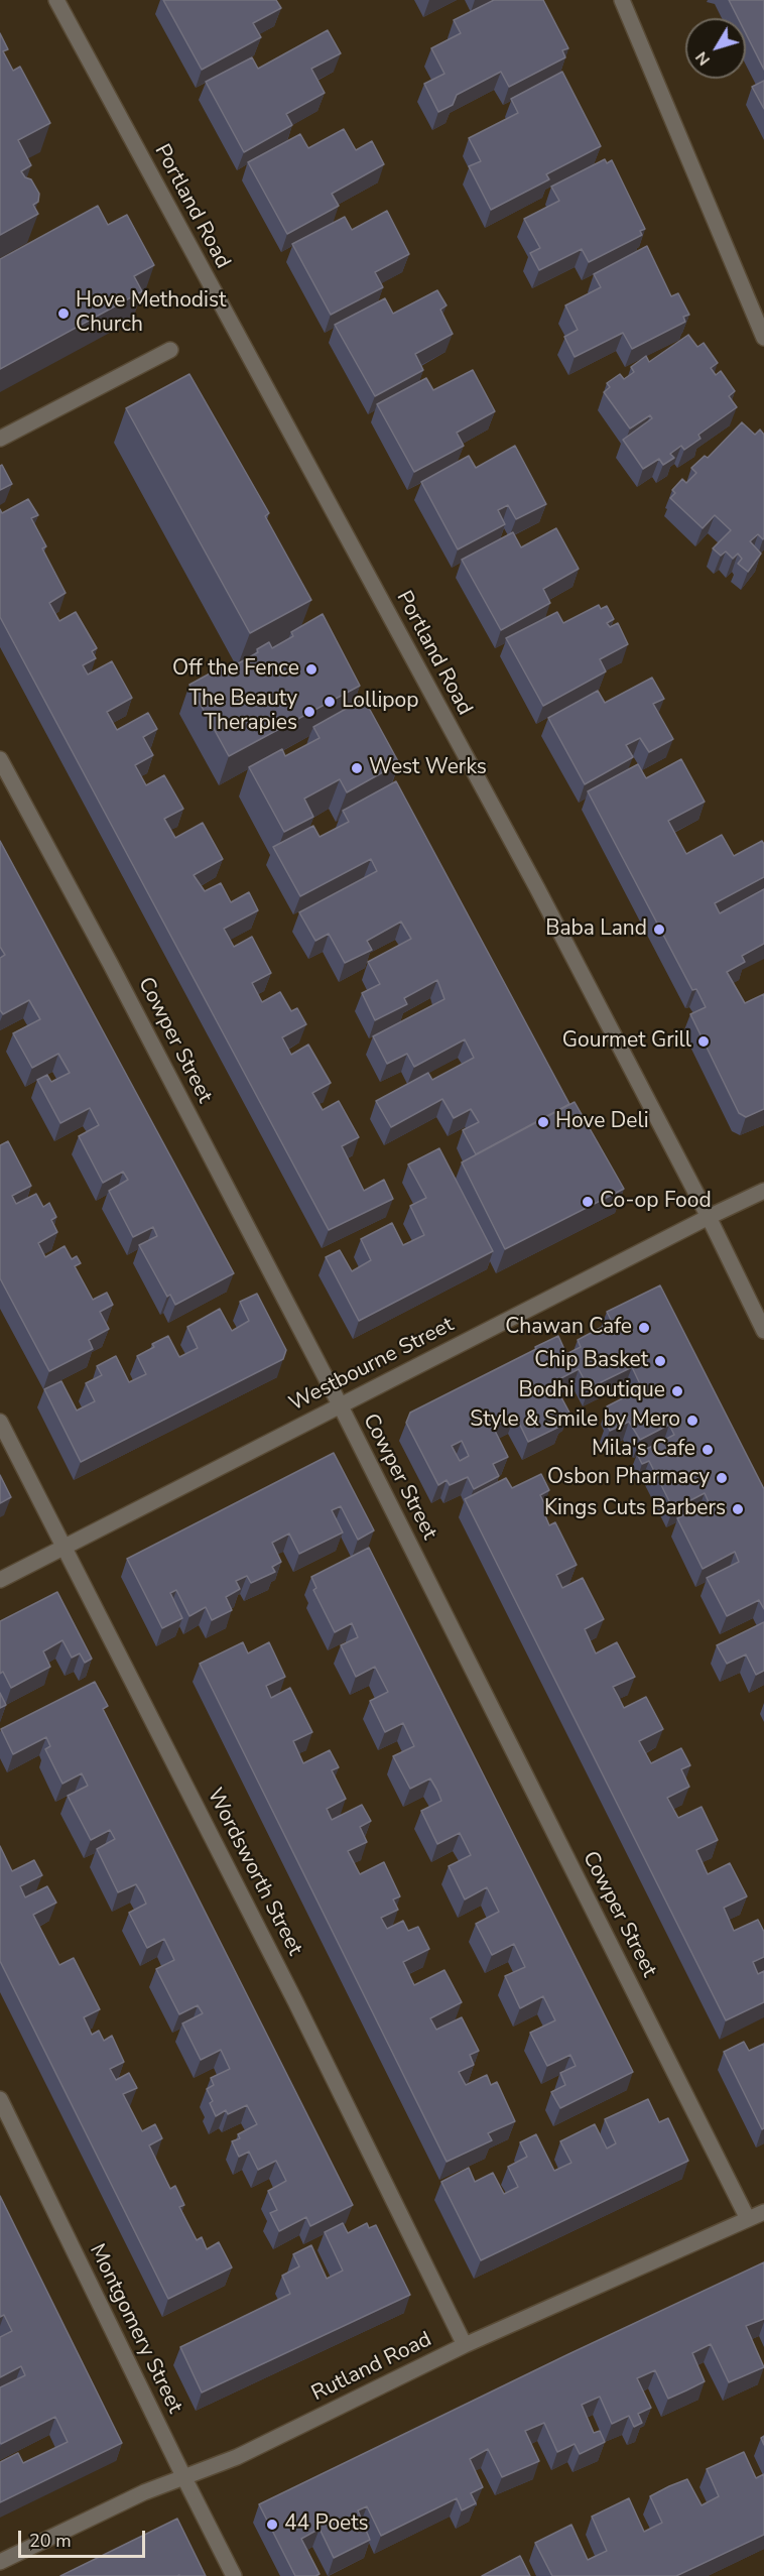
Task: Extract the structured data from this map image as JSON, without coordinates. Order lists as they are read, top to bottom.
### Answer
{
  "streets": {
    "street": [
      "Portland Road",
      "Cowper Street",
      "Westbourne Street",
      "Wordsworth Street",
      "Montgomery Street",
      "Rutland Road"
    ]
  },
  "crossings": [
    ["Portland Road", "Westbourne Street"],
    ["Cowper Street", "Westbourne Street"],
    ["Cowper Street", "Rutland Road"],
    ["Westbourne Street", "Wordsworth Street"],
    ["Wordsworth Street", "Rutland Road"],
    ["Montgomery Street", "Rutland Road"]
  ],
  "places": [
    "Hove Methodist Church",
    "Off the Fence",
    "Lollipop",
    "The Beauty Therapies",
    "West Werks",
    "Baba Land",
    "Gourmet Grill",
    "Hove Deli",
    "Co-op Food",
    "Chawan Cafe",
    "Chip Basket",
    "Bodhi Boutique",
    "Style & Smile by Mero",
    "Mila's Cafe",
    "Osbon Pharmacy",
    "Kings Cuts Barbers",
    "44 Poets"
  ],
  "scale_bar": "20 m",
  "north": "bottom left"
}
